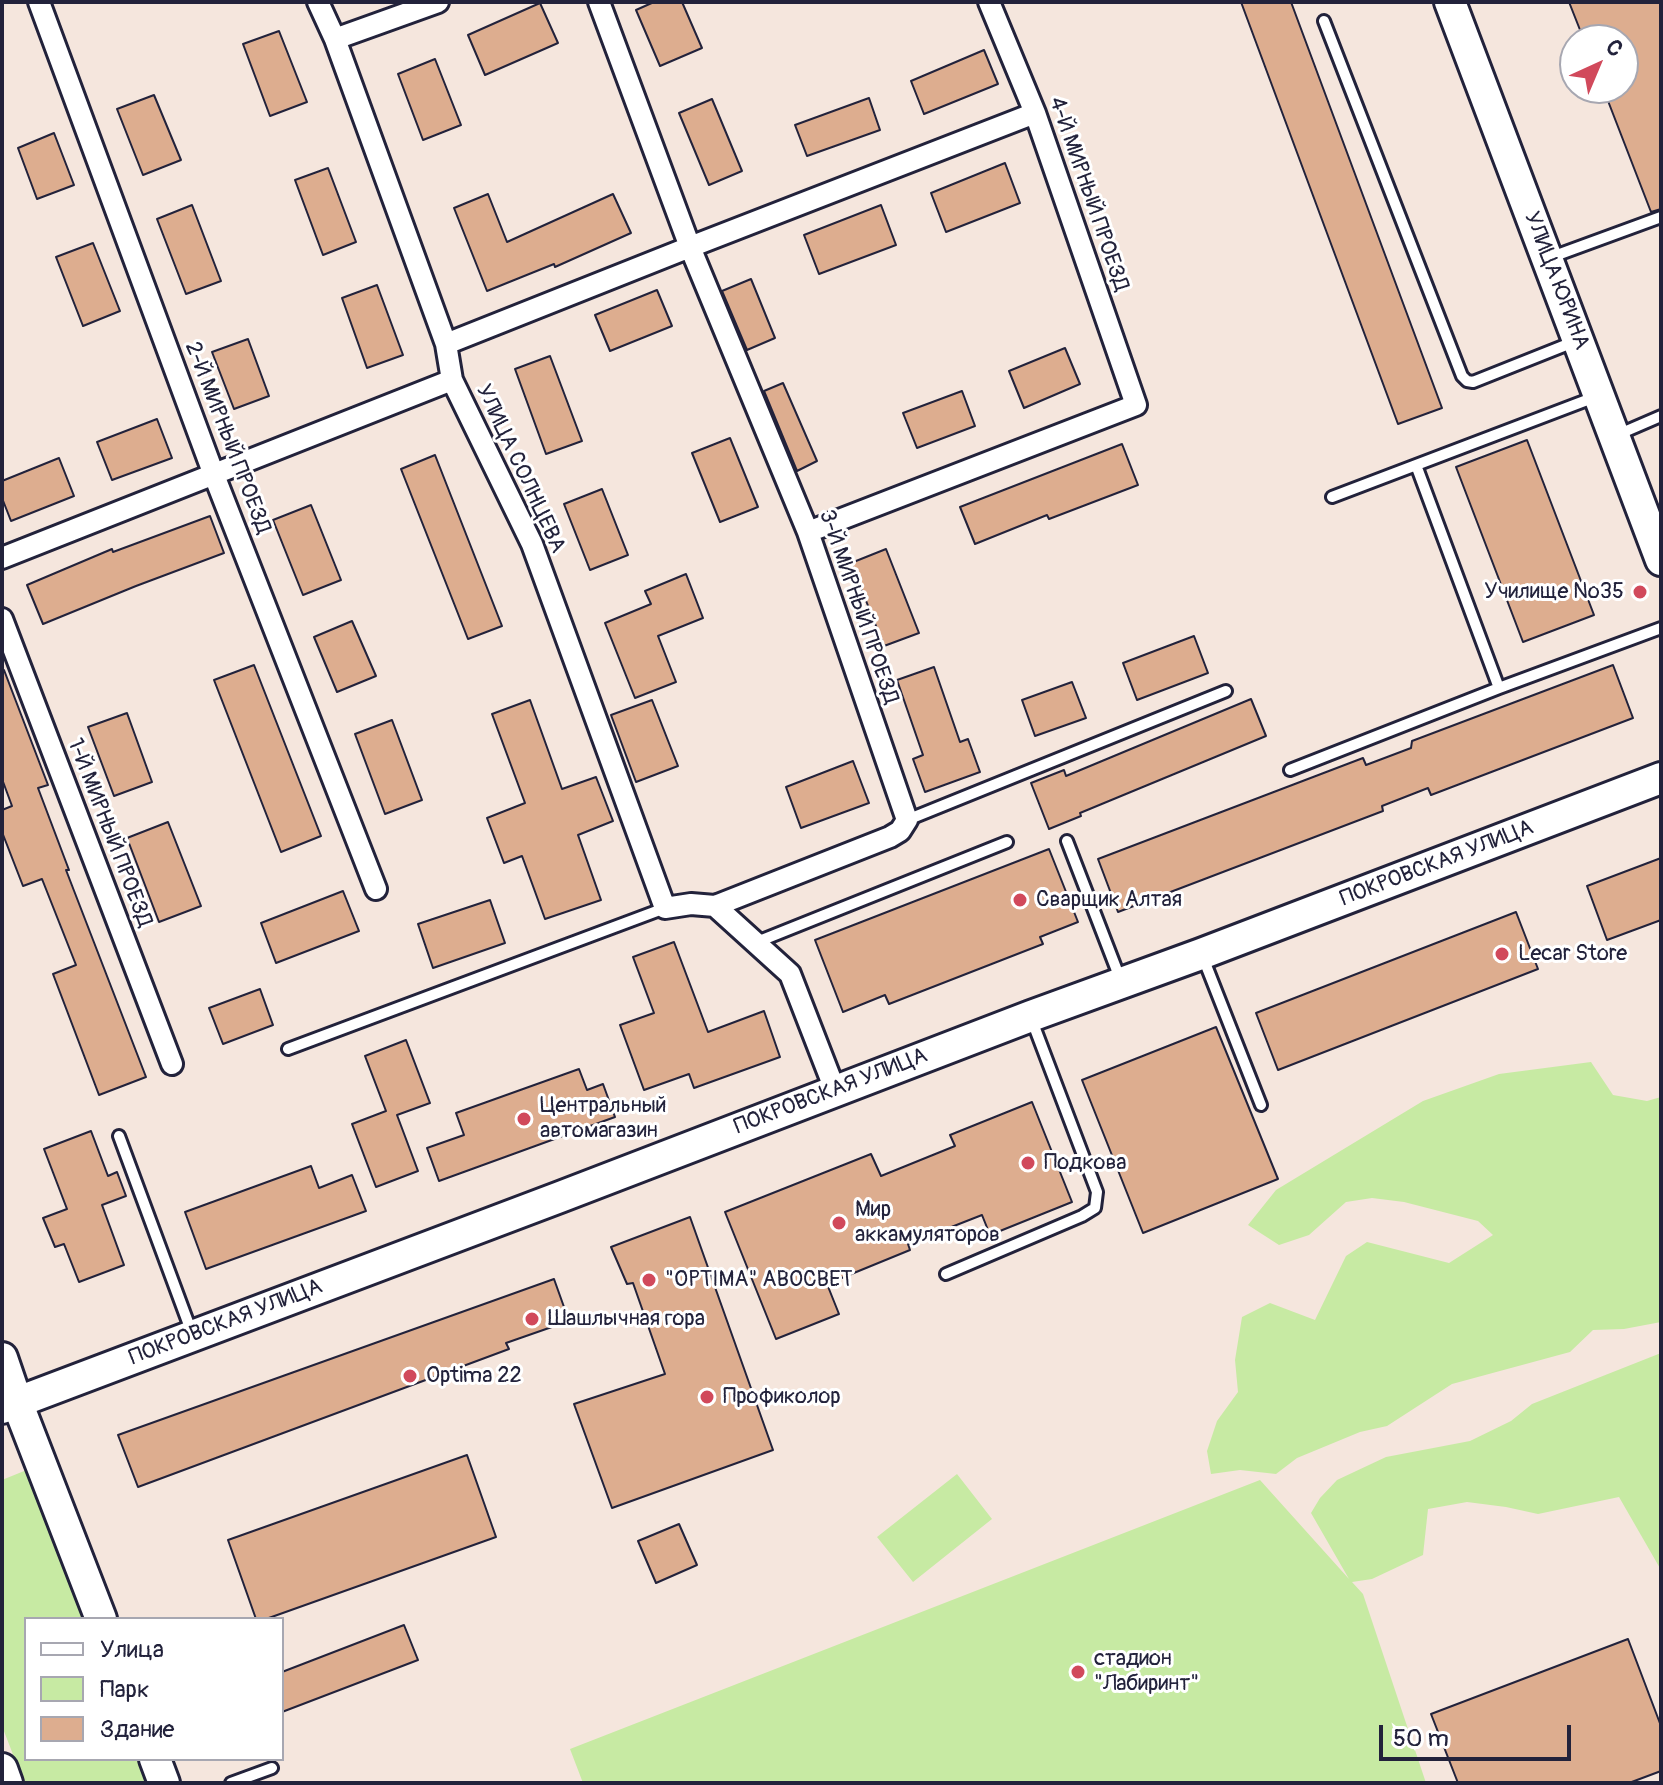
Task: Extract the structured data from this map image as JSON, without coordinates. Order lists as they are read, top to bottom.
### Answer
{
  "streets": {
    "street": [
      "4-Й МИРНЫЙ ПРОЕЗД",
      "УЛИЦА ЮРИНА",
      "2-Й МИРНЫЙ ПРОЕЗД",
      "УЛИЦА СОЛНЦЕВА",
      "3-Й МИРНЫЙ ПРОЕЗД",
      "1-Й МИРНЫЙ ПРОЕЗД",
      "ПОКРОВСКАЯ УЛИЦА"
    ]
  },
  "crossings": [
    ["4-Й МИРНЫЙ ПРОЕЗД", "3-Й МИРНЫЙ ПРОЕЗД"]
  ],
  "places": [
    "Училище №35",
    "Сварщик Алтая",
    "Lecar Store",
    "Центральный автомагазин",
    "Подкова",
    "Мир аккамуляторов",
    "\"OPTIMA\" АВОСВЕТ",
    "Шашлычная гора",
    "Optima 22",
    "Профиколор",
    "стадион \"Лабиринт\""
  ],
  "legend": ["Улица", "Парк", "Здание"],
  "scale_bar": "50 m",
  "north": "top right"
}
